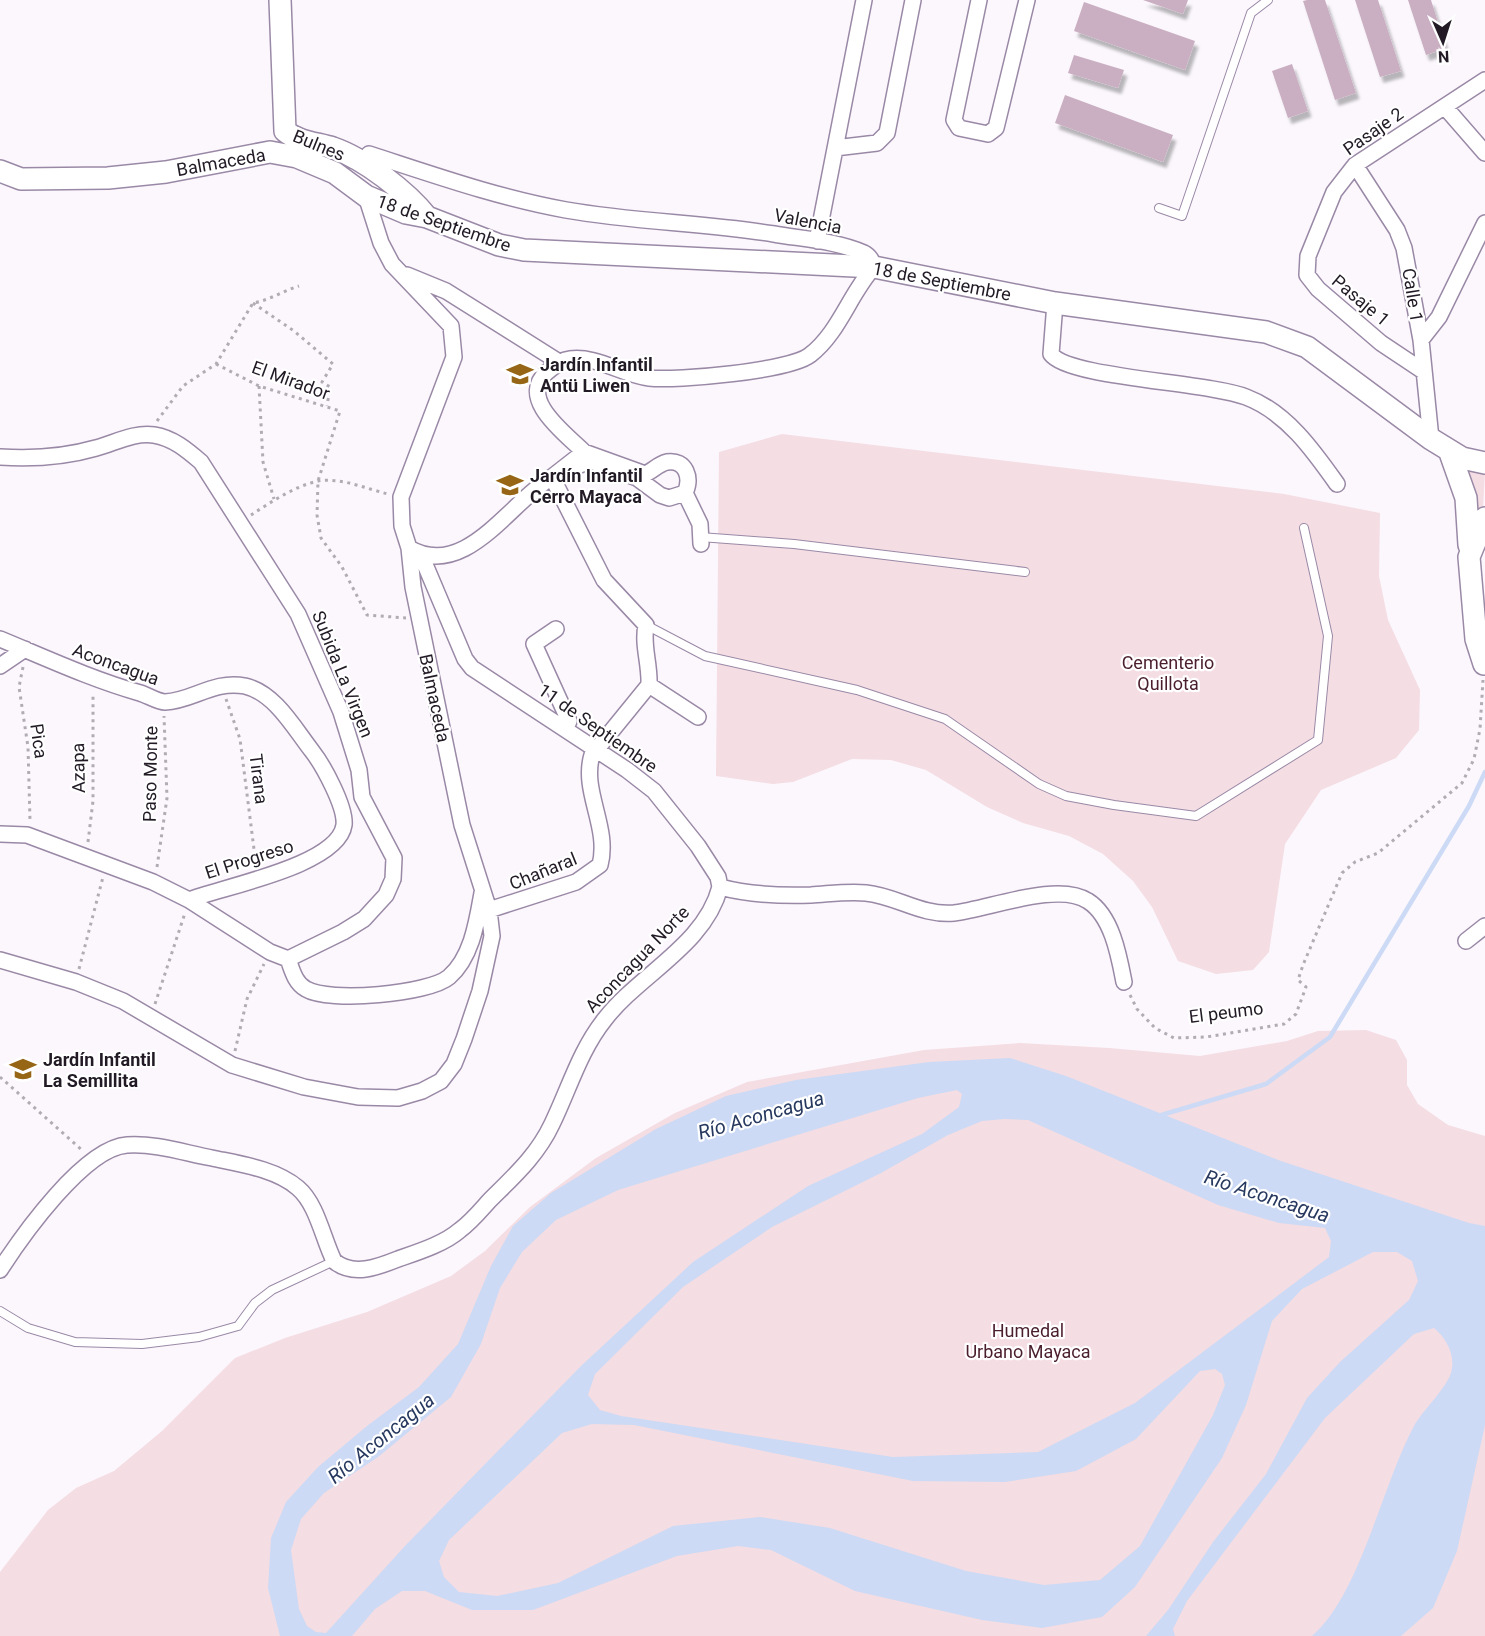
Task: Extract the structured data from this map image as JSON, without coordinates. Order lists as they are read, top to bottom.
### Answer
{
  "streets": {
    "street": [
      "Pasaje 2",
      "Bulnes",
      "Balmaceda",
      "Valencia",
      "18 de Septiembre",
      "Calle 1",
      "Pasaje 1",
      "Aconcagua",
      "Subida La Virgen",
      "11 de Septiembre",
      "El Progreso",
      "Chañaral",
      "Aconcagua Norte"
    ],
    "path": [
      "El Mirador",
      "Pica",
      "Azapa",
      "Paso Monte",
      "Tirana",
      "El peumo"
    ]
  },
  "crossings": [
    ["Pasaje 2", "Calle 1"],
    ["Pasaje 2", "Pasaje 1"],
    ["Bulnes", "18 de Septiembre"],
    ["Balmaceda", "18 de Septiembre"],
    ["Balmaceda", "El Mirador"],
    ["Balmaceda", "11 de Septiembre"],
    ["Balmaceda", "Chañaral"],
    ["Valencia", "18 de Septiembre"],
    ["18 de Septiembre", "Calle 1"],
    ["Calle 1", "Pasaje 1"],
    ["Aconcagua", "Pica"],
    ["Aconcagua", "Azapa"],
    ["Aconcagua", "Paso Monte"],
    ["Aconcagua", "Tirana"],
    ["Aconcagua", "El Progreso"],
    ["11 de Septiembre", "Chañaral"],
    ["11 de Septiembre", "Aconcagua Norte"],
    ["Pica", "El Progreso"],
    ["Azapa", "El Progreso"],
    ["Paso Monte", "El Progreso"],
    ["Tirana", "El Progreso"]
  ],
  "water": ["Río Aconcagua"],
  "parks": ["Cementerio Quillota", "Humedal Urbano Mayaca"],
  "places": {
    "school or university": ["Jardín Infantil Antü Liwen", "Jardín Infantil Cerro Mayaca", "Jardín Infantil La Semillita"]
  },
  "north": "bottom"
}
